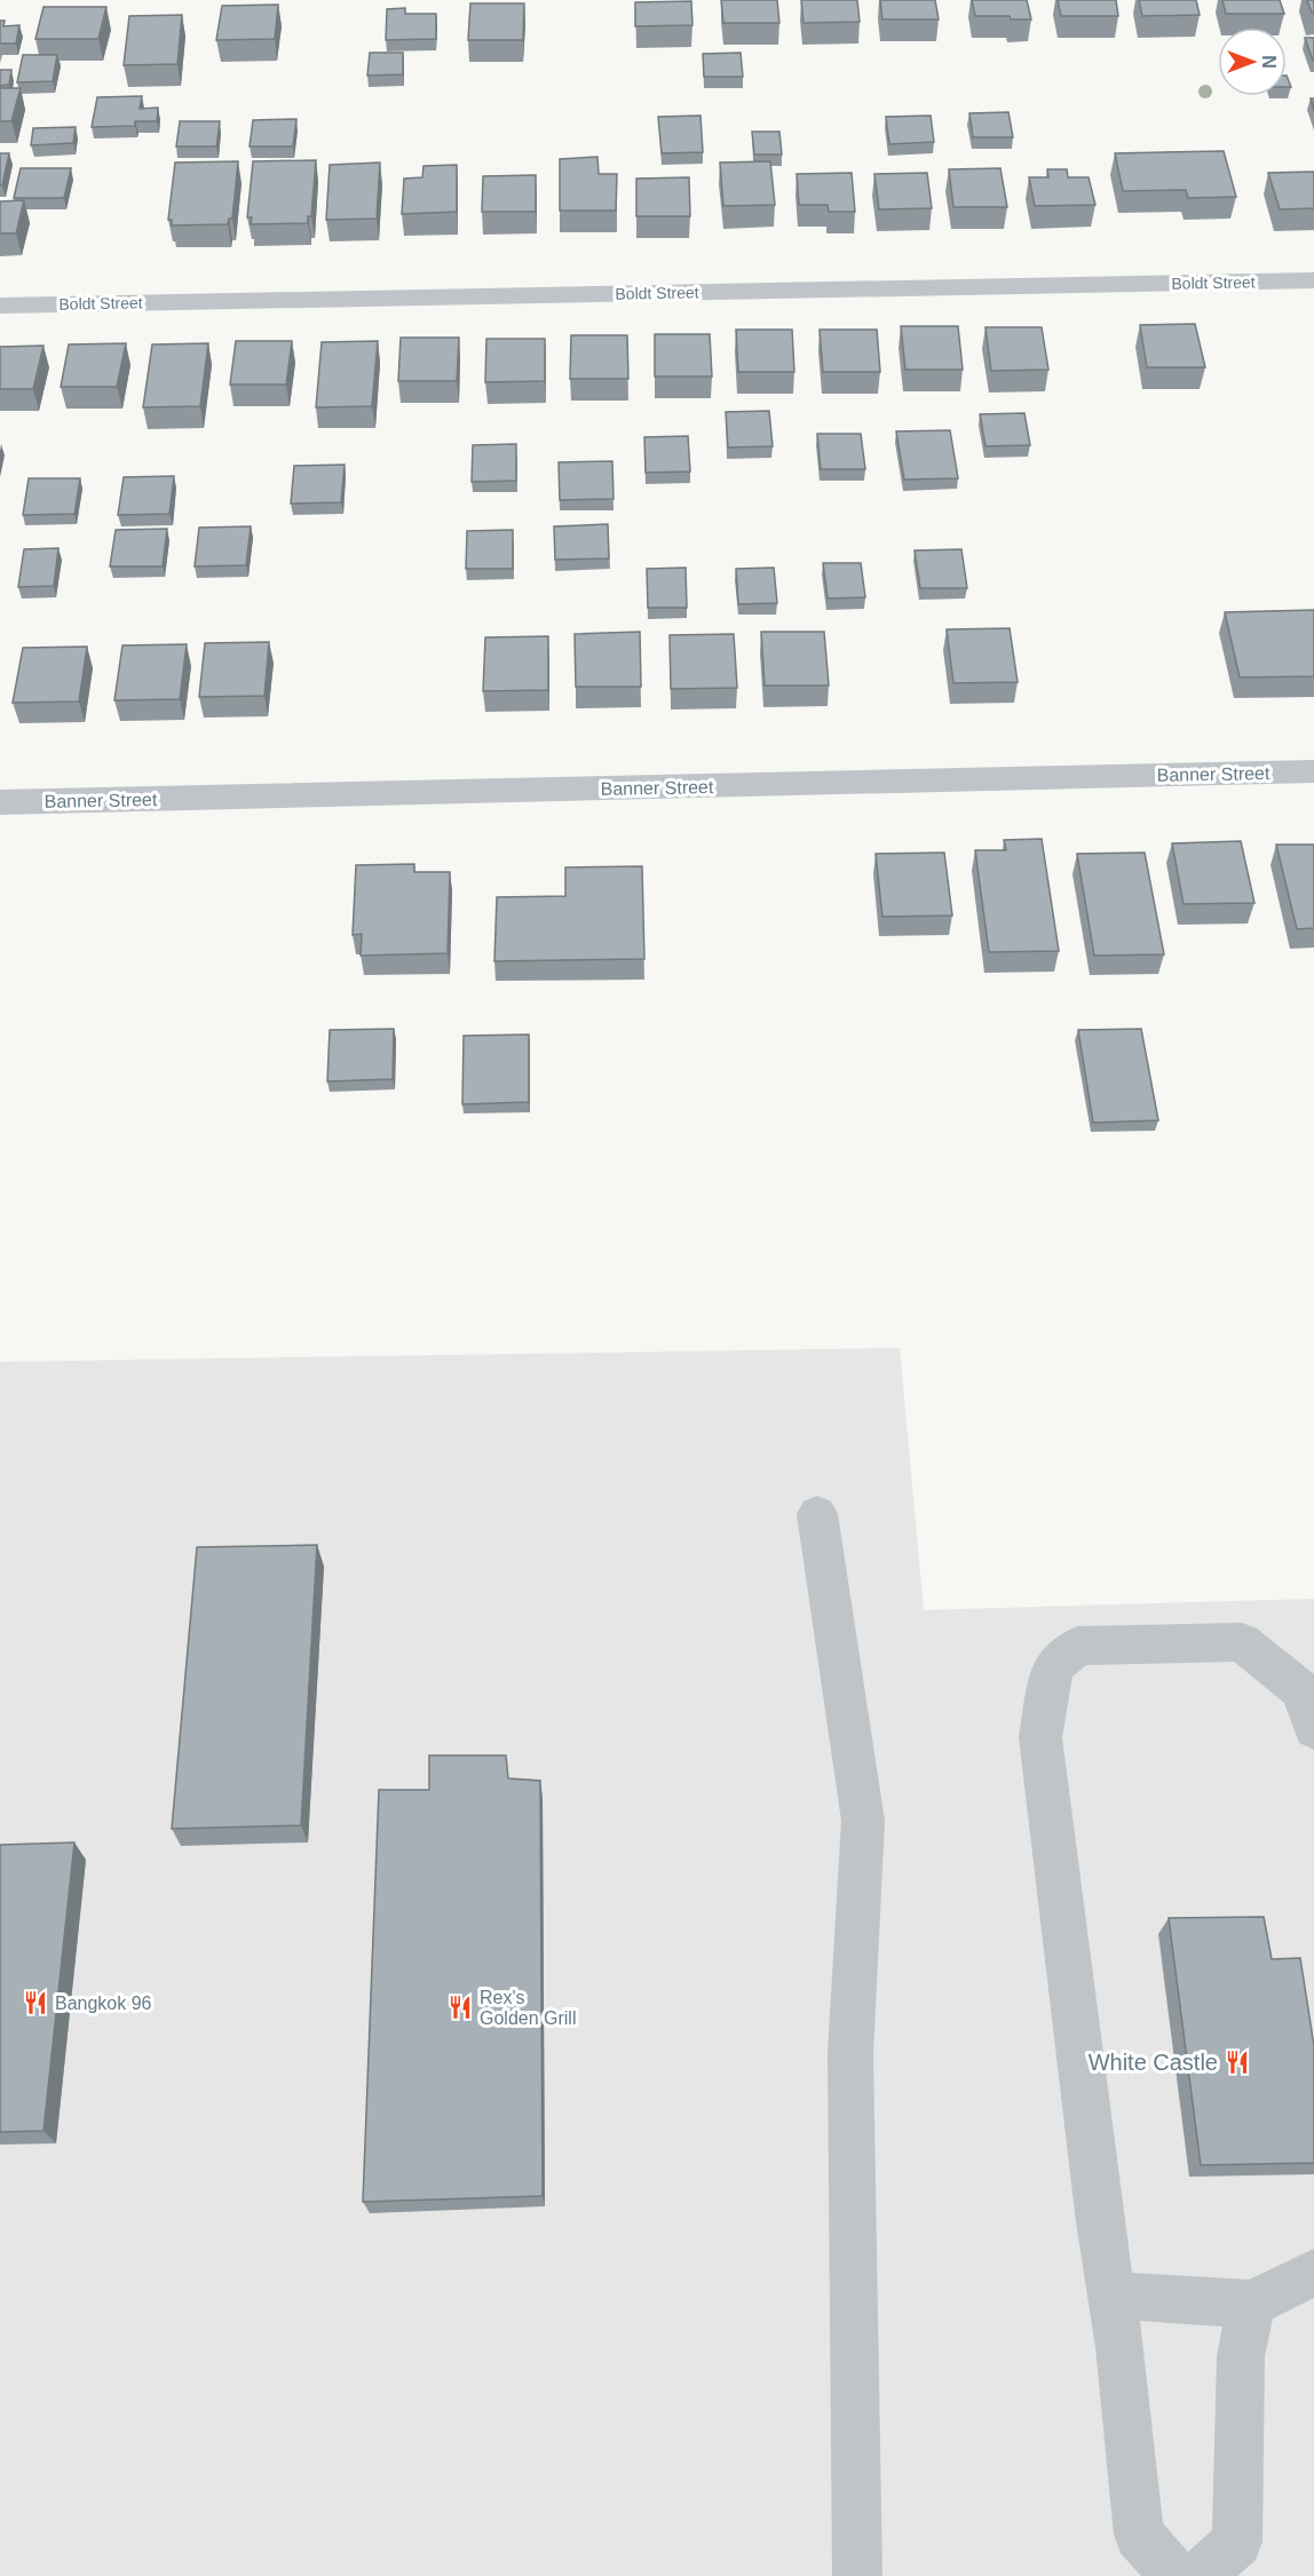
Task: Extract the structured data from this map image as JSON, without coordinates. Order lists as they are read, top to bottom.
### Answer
{
  "streets": {
    "street": ["Boldt Street", "Banner Street"]
  },
  "places": {
    "restaurant": ["Bangkok 96", "Rex's Golden Grill", "White Castle"]
  },
  "north": "right"
}
